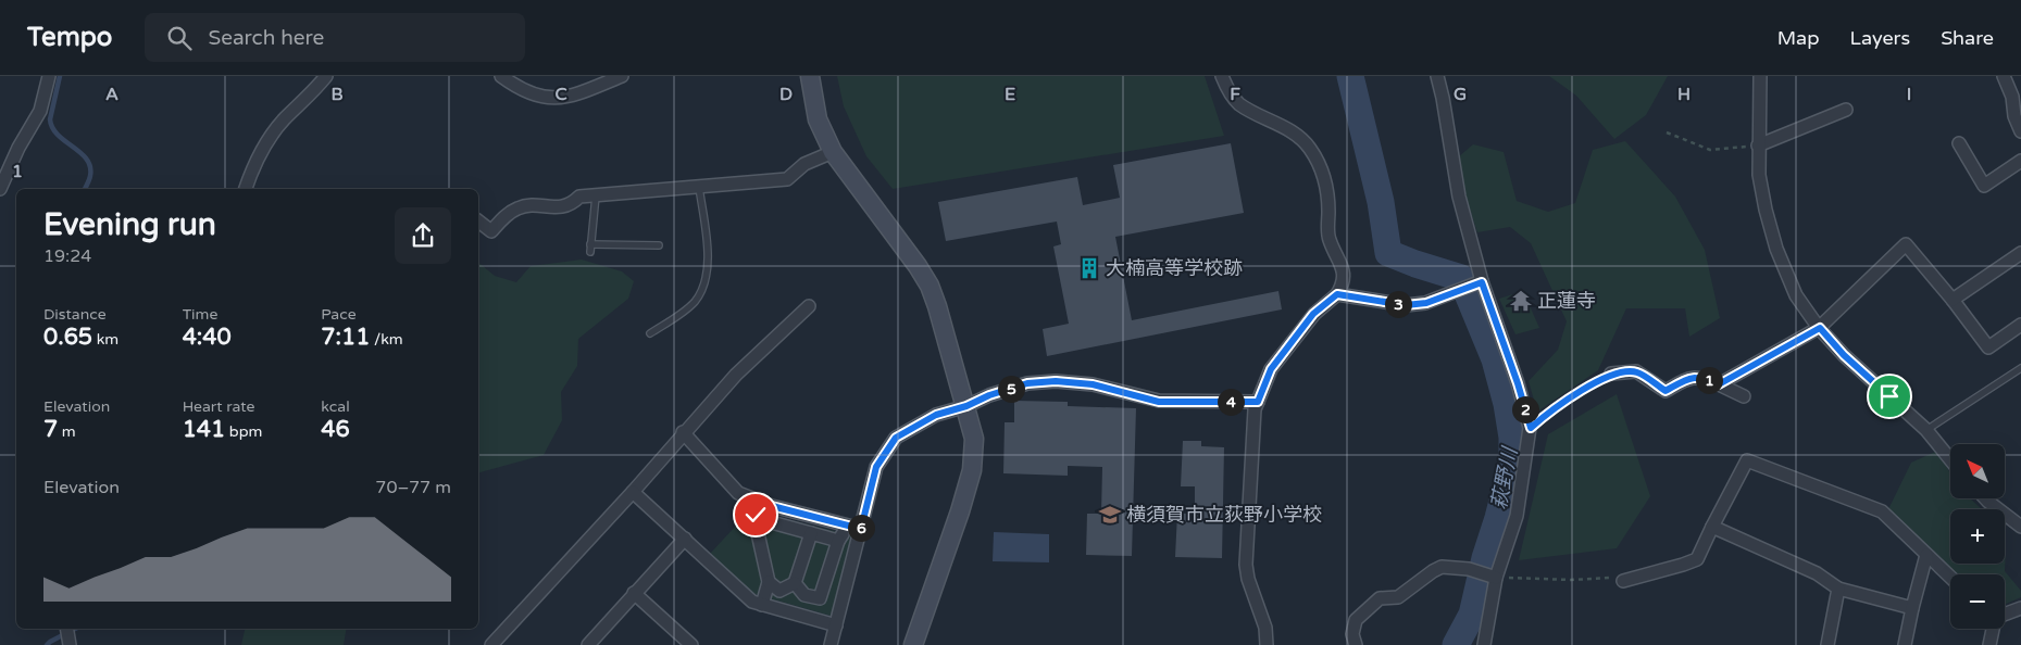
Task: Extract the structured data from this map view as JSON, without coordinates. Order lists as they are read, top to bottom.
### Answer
{
  "water": ["萩野川"],
  "places": {
    "building": ["大楠高等学校跡"],
    "temple": ["正蓮寺"],
    "school or university": ["横須賀市立荻野小学校"]
  },
  "north": "top left",
  "page": {
    "header": "Tempo",
    "search": "Search here",
    "nav": ["Map", "Layers", "Share"],
    "heading": ["Evening run", "19:24"],
    "stats": [
      ["Distance", "0.65 km"],
      ["Time", "4:40"],
      ["Pace", "7:11 /km"],
      ["Elevation", "7 m"],
      ["Heart rate", "141 bpm"],
      ["kcal", "46"]
    ],
    "pins": [
      "3",
      "1",
      "5",
      "4",
      "2",
      "6"
    ],
    "map_buttons": ["+", "−"],
    "chart": ["Elevation", "70–77 m"]
  },
  "grid": {
    "columns": [
      "A",
      "B",
      "C",
      "D",
      "E",
      "F",
      "G",
      "H",
      "I"
    ],
    "rows": ["1"]
  }
}
